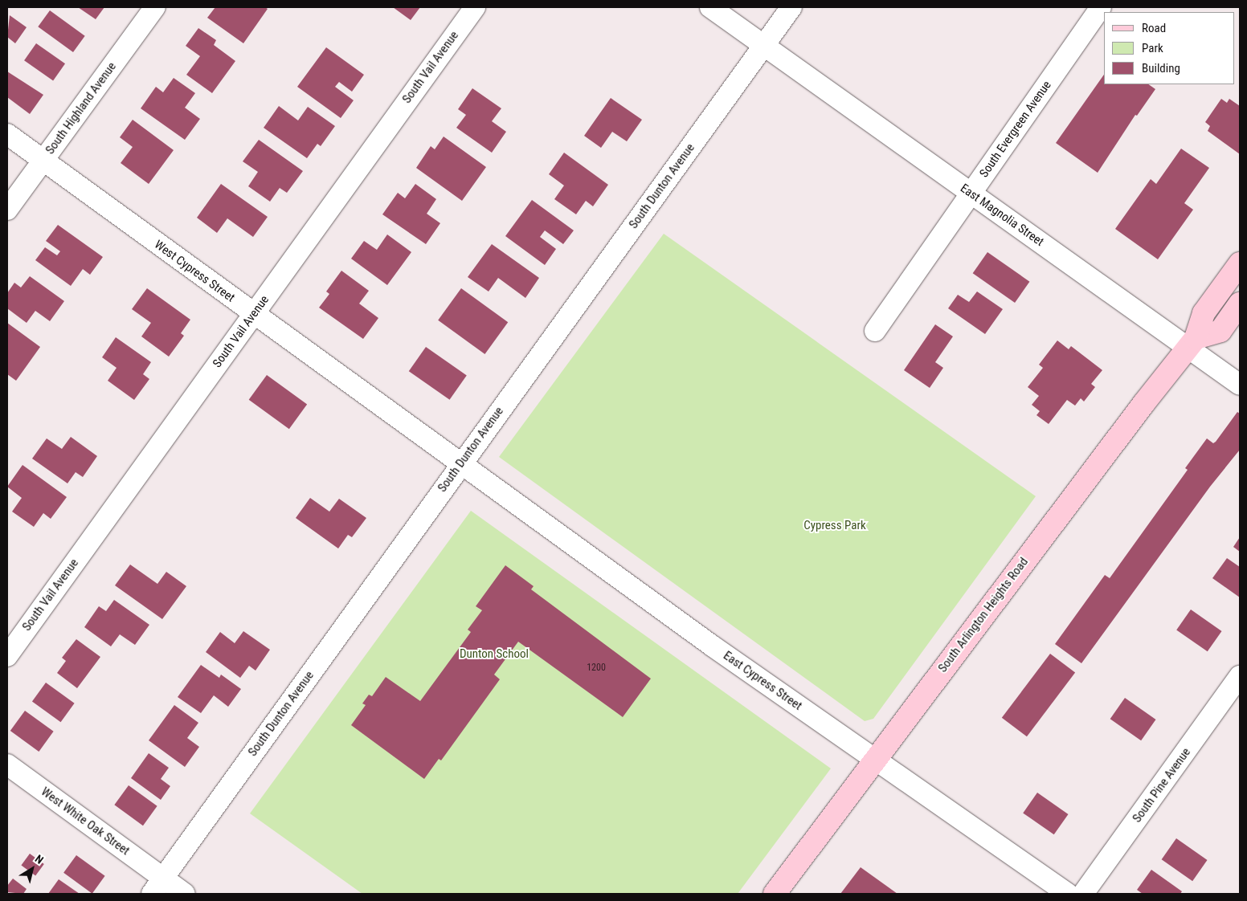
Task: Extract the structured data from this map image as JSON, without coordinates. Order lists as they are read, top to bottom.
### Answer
{
  "streets": {
    "main road": ["South Arlington Heights Road"],
    "street": [
      "South Vail Avenue",
      "South Highland Avenue",
      "South Evergreen Avenue",
      "South Dunton Avenue",
      "East Magnolia Street",
      "West Cypress Street",
      "East Cypress Street",
      "South Pine Avenue",
      "West White Oak Street"
    ]
  },
  "crossings": [
    ["South Vail Avenue", "West Cypress Street"],
    ["South Highland Avenue", "West Cypress Street"],
    ["South Evergreen Avenue", "East Magnolia Street"],
    ["South Dunton Avenue", "East Magnolia Street"],
    ["South Dunton Avenue", "West Cypress Street"],
    ["South Dunton Avenue", "East Cypress Street"],
    ["South Dunton Avenue", "West White Oak Street"],
    ["East Magnolia Street", "South Arlington Heights Road"],
    ["West Cypress Street", "East Cypress Street"],
    ["South Arlington Heights Road", "East Cypress Street"]
  ],
  "parks": ["Cypress Park", "Dunton School"],
  "house_numbers": ["1200"],
  "legend": ["Road", "Park", "Building"],
  "north": "top right"
}
